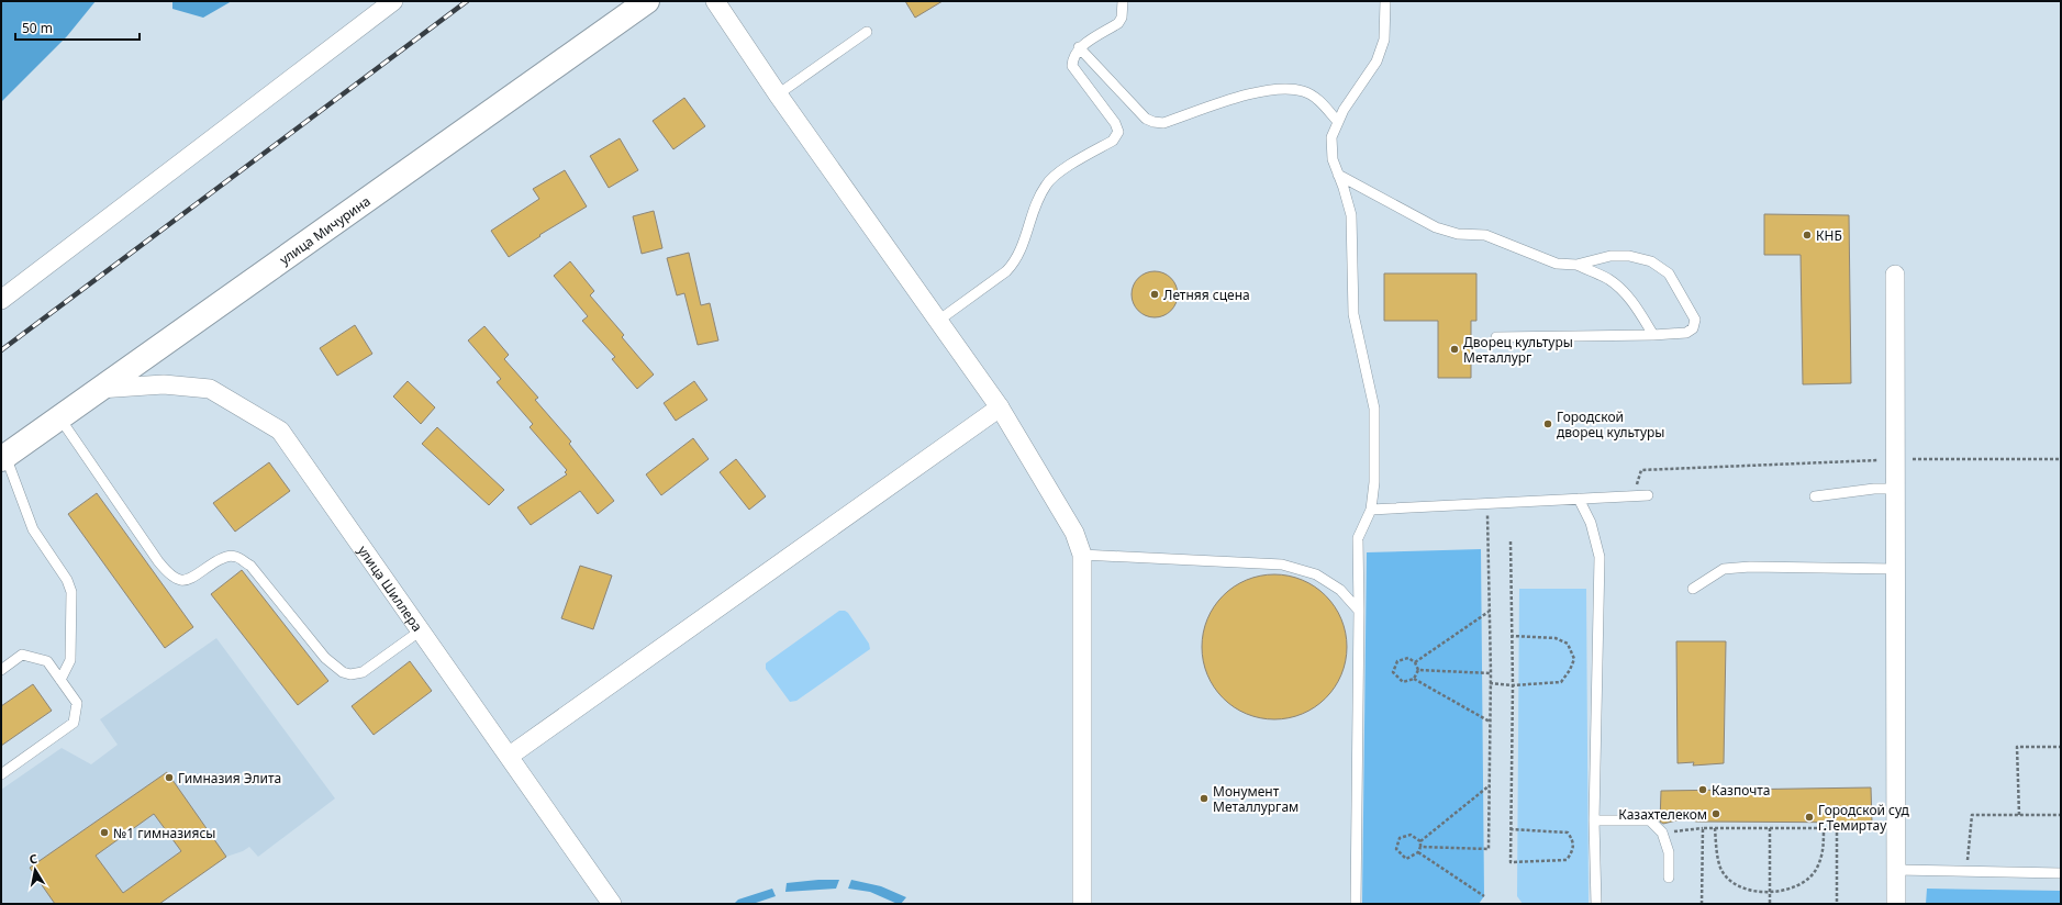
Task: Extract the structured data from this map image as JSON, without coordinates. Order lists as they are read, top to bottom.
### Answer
{
  "streets": {
    "main road": ["улица Мичурина"],
    "street": ["улица Шиллера"]
  },
  "crossings": [
    ["улица Мичурина", "улица Шиллера"]
  ],
  "places": [
    "КНБ",
    "Летняя сцена",
    "Дворец культуры Металлург",
    "Городской дворец культуры",
    "Гимназия Элита",
    "Казпочта",
    "Монумент Металлургам",
    "Казахтелеком",
    "Городской суд г.Темиртау",
    "№1 гимназиясы"
  ],
  "scale_bar": "50 m",
  "north": "top"
}
